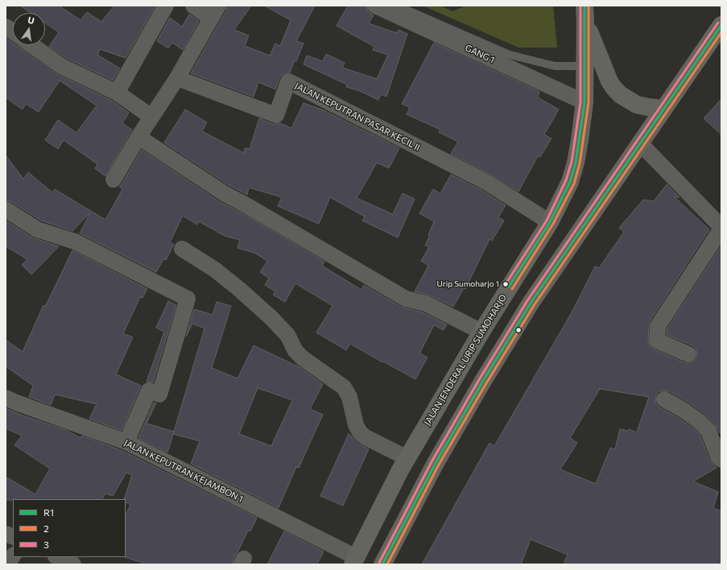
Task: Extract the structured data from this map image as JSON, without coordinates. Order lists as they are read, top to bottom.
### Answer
{
  "streets": {
    "main road": ["JALAN JENDERAL URIP SUMOHARJO"],
    "street": ["GANG 1", "JALAN KEPUTRAN PASAR KECIL II", "JALAN KEPUTRAN KEJAMBON 1"]
  },
  "crossings": [
    ["GANG 1", "JALAN JENDERAL URIP SUMOHARJO"],
    ["JALAN KEPUTRAN PASAR KECIL II", "JALAN JENDERAL URIP SUMOHARJO"],
    ["JALAN JENDERAL URIP SUMOHARJO", "JALAN KEPUTRAN KEJAMBON 1"]
  ],
  "places": ["Urip Sumoharjo 1"],
  "lines": ["transit line R1", "transit line 2", "transit line 3"],
  "legend": ["R1", "2", "3"],
  "north": "top"
}
